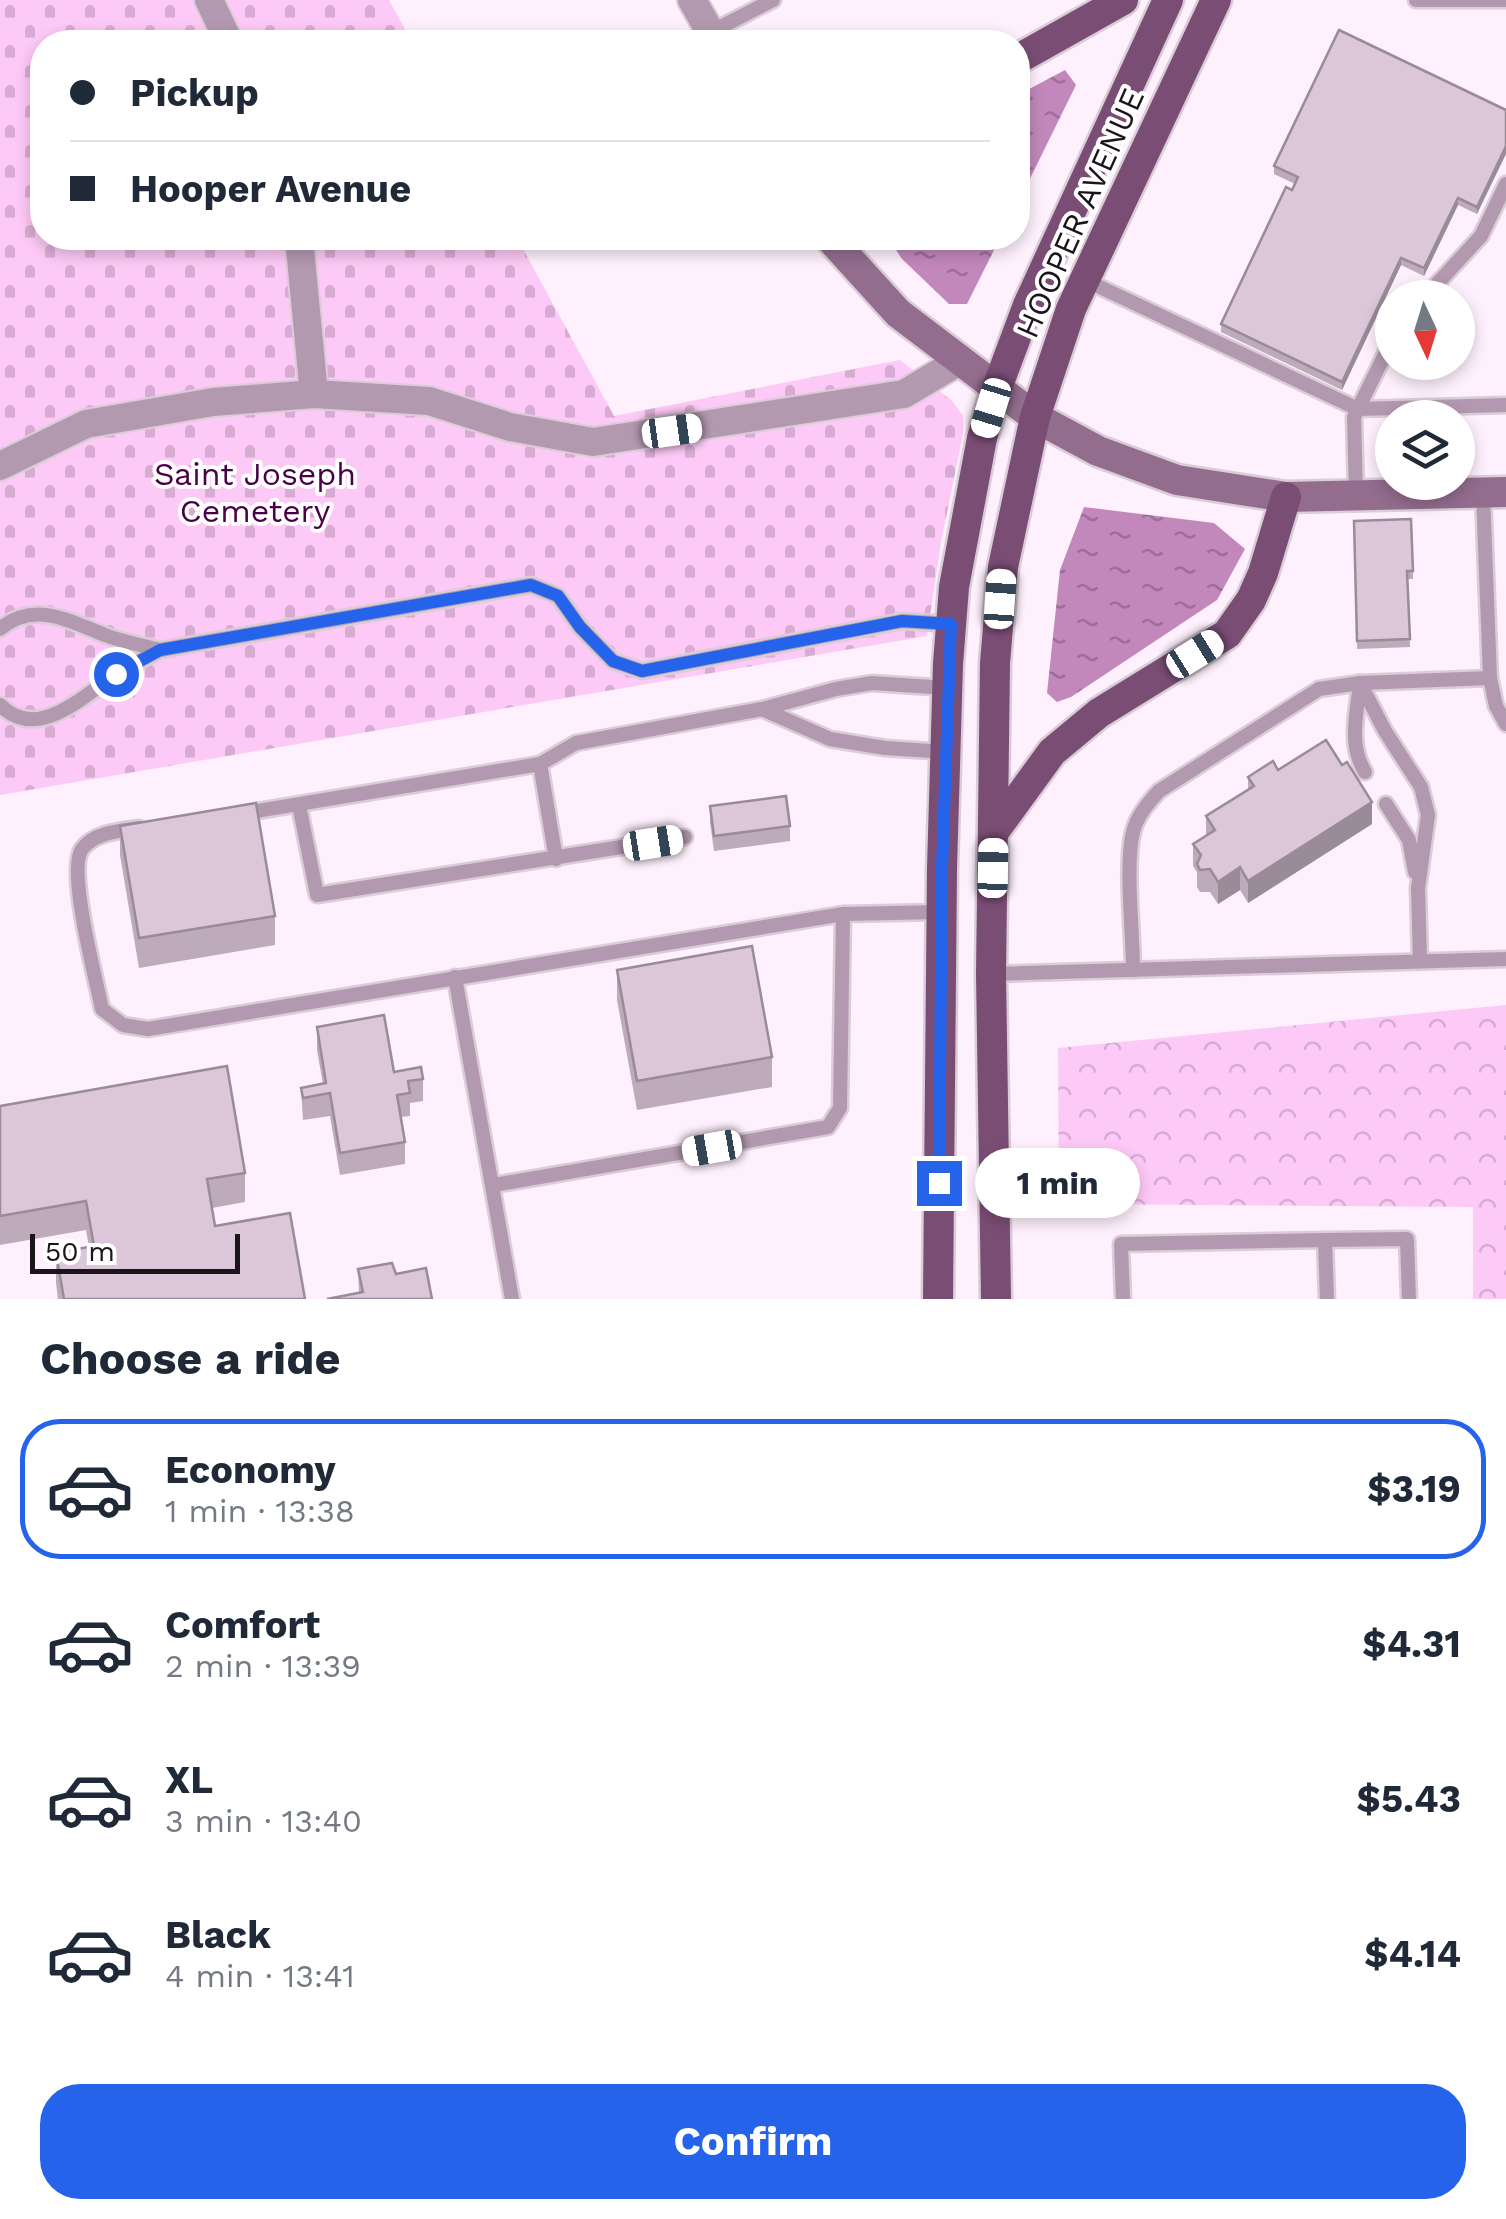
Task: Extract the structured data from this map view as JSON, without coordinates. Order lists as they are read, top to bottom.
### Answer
{
  "streets": {
    "main road": ["HOOPER AVENUE"]
  },
  "parks": ["Saint Joseph Cemetery"],
  "scale_bar": "50 m",
  "north": "bottom",
  "page": {
    "banner": ["Pickup", "Hooper Avenue"],
    "bubble": "1 min",
    "scale": "50 m",
    "heading": "Choose a ride",
    "list": [
      {
        "name": "Economy",
        "note": "1 min · 13:38",
        "value": "$3.19"
      },
      {
        "name": "Comfort",
        "note": "2 min · 13:39",
        "value": "$4.31"
      },
      {
        "name": "XL",
        "note": "3 min · 13:40",
        "value": "$5.43"
      },
      {
        "name": "Black",
        "note": "4 min · 13:41",
        "value": "$4.14"
      }
    ],
    "buttons": "Confirm"
  }
}
